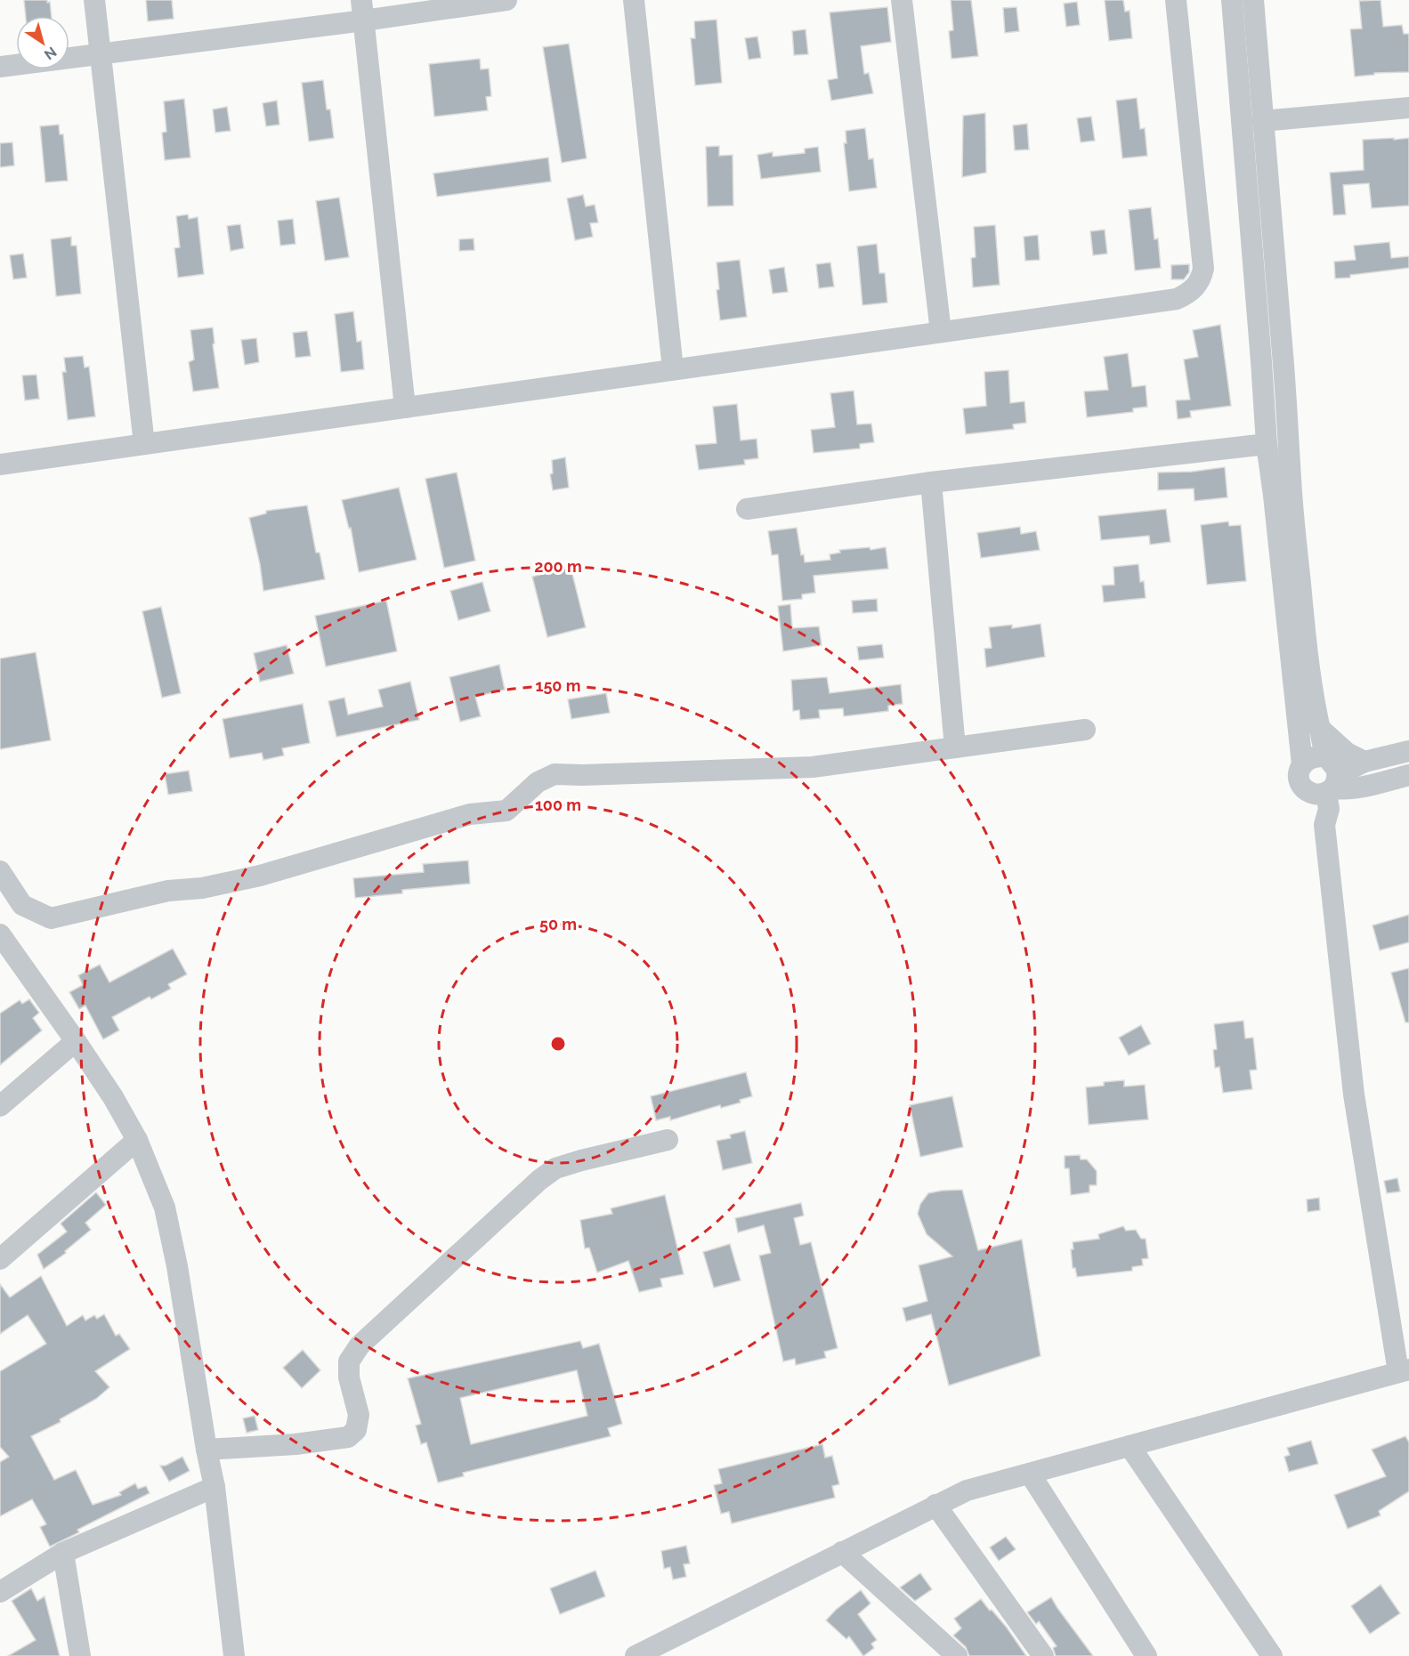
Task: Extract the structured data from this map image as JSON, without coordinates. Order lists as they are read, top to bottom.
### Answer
{
  "north": "bottom right",
  "rings": [
    "200 m",
    "150 m",
    "100 m",
    "50 m"
  ]
}
